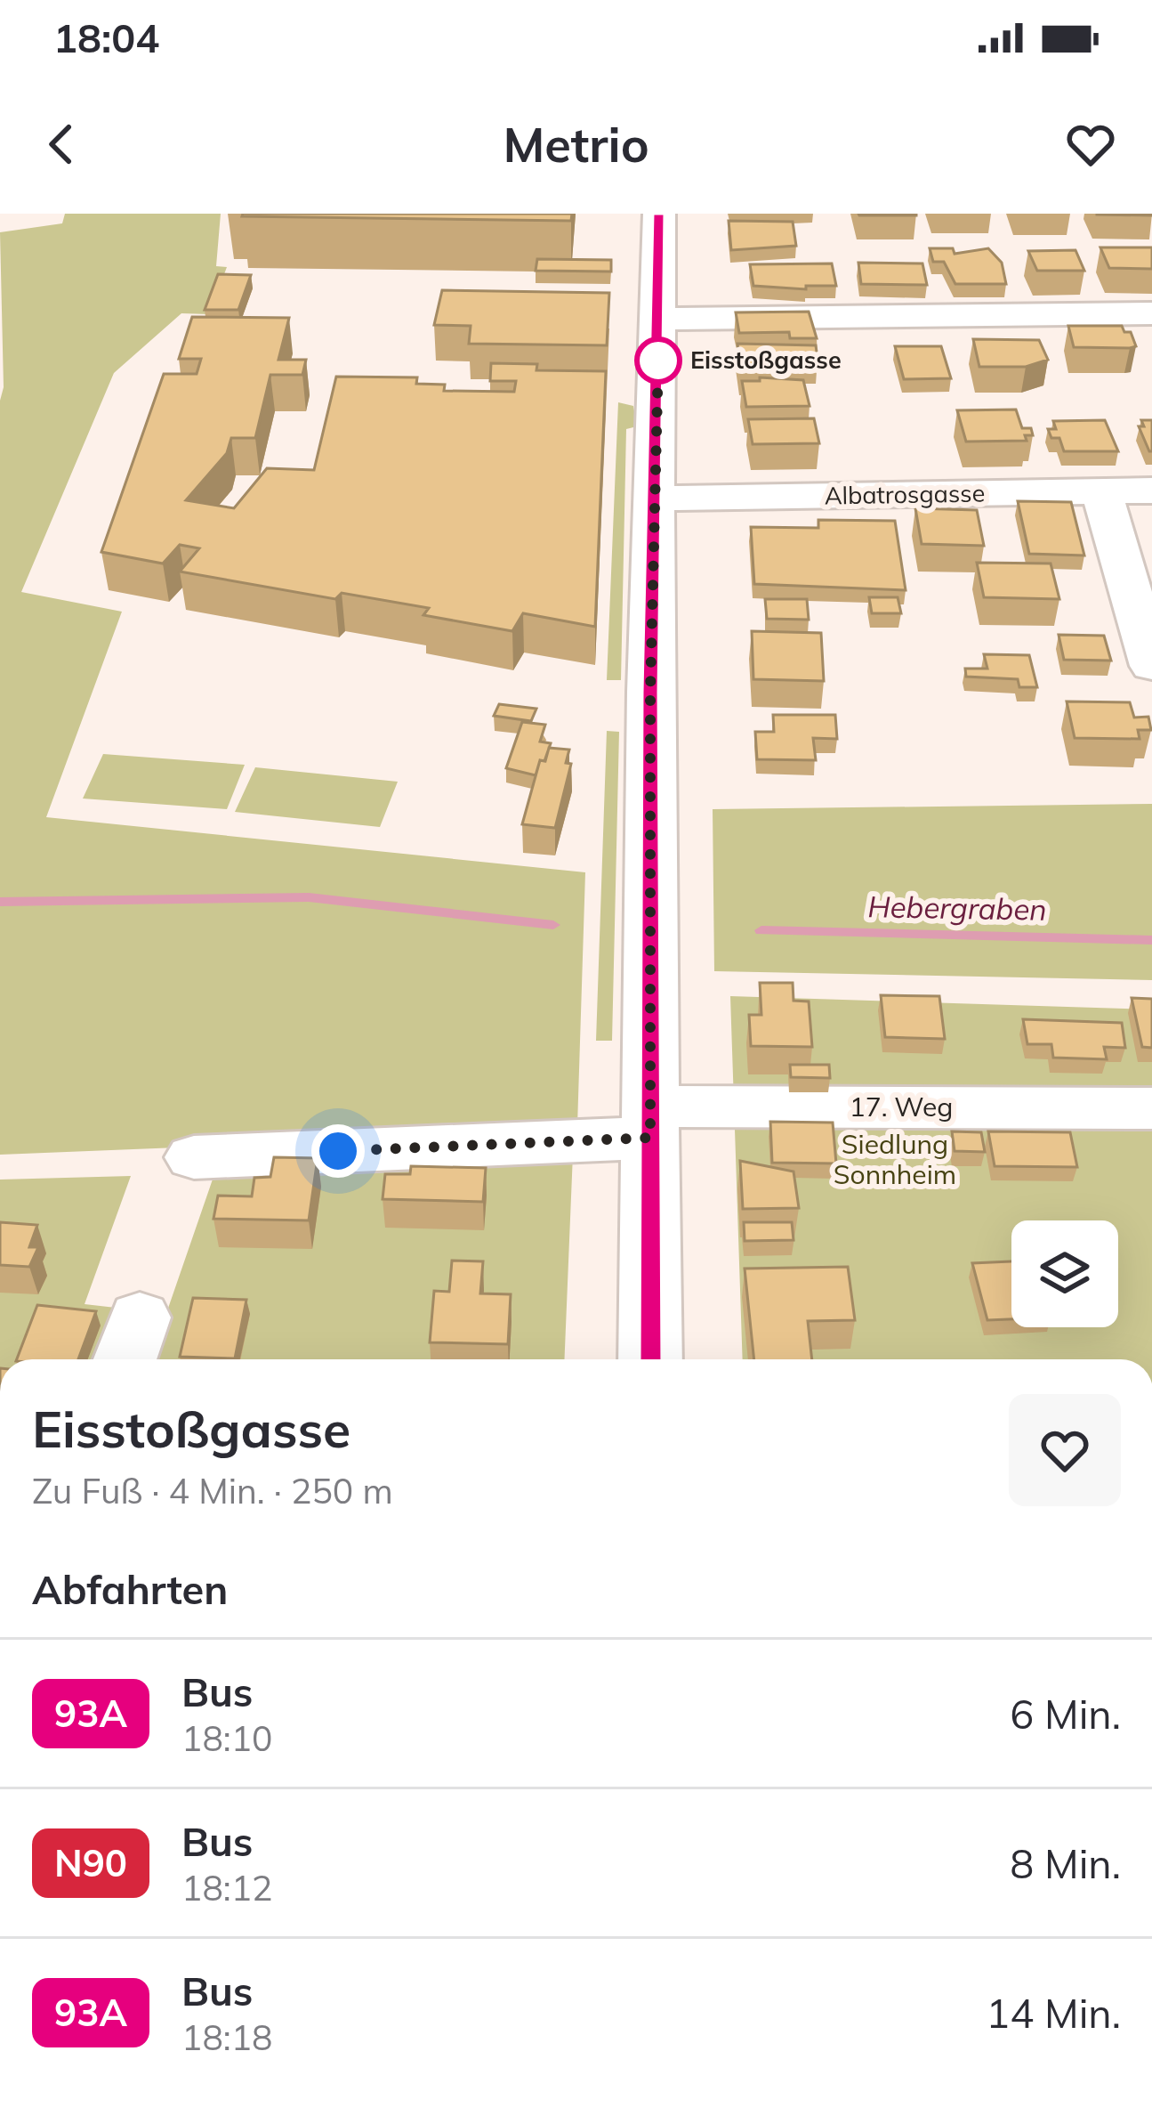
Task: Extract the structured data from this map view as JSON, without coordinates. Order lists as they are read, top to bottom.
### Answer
{
  "streets": {
    "street": ["Albatrosgasse", "17. Weg"]
  },
  "water": ["Hebergraben"],
  "parks": ["Siedlung Sonnheim"],
  "places": ["Eisstoßgasse"],
  "lines": ["bus line 93A"],
  "page": {
    "status": "18:04",
    "header": "Metrio",
    "heading": [
      ["Eisstoßgasse", "Zu Fuß · 4 Min. · 250 m"],
      "Abfahrten"
    ],
    "list": [
      {
        "mark": "93A",
        "name": "Bus",
        "note": "18:10",
        "value": "6 Min."
      },
      {
        "mark": "N90",
        "name": "Bus",
        "note": "18:12",
        "value": "8 Min."
      },
      {
        "mark": "93A",
        "name": "Bus",
        "note": "18:18",
        "value": "14 Min."
      }
    ]
  }
}
